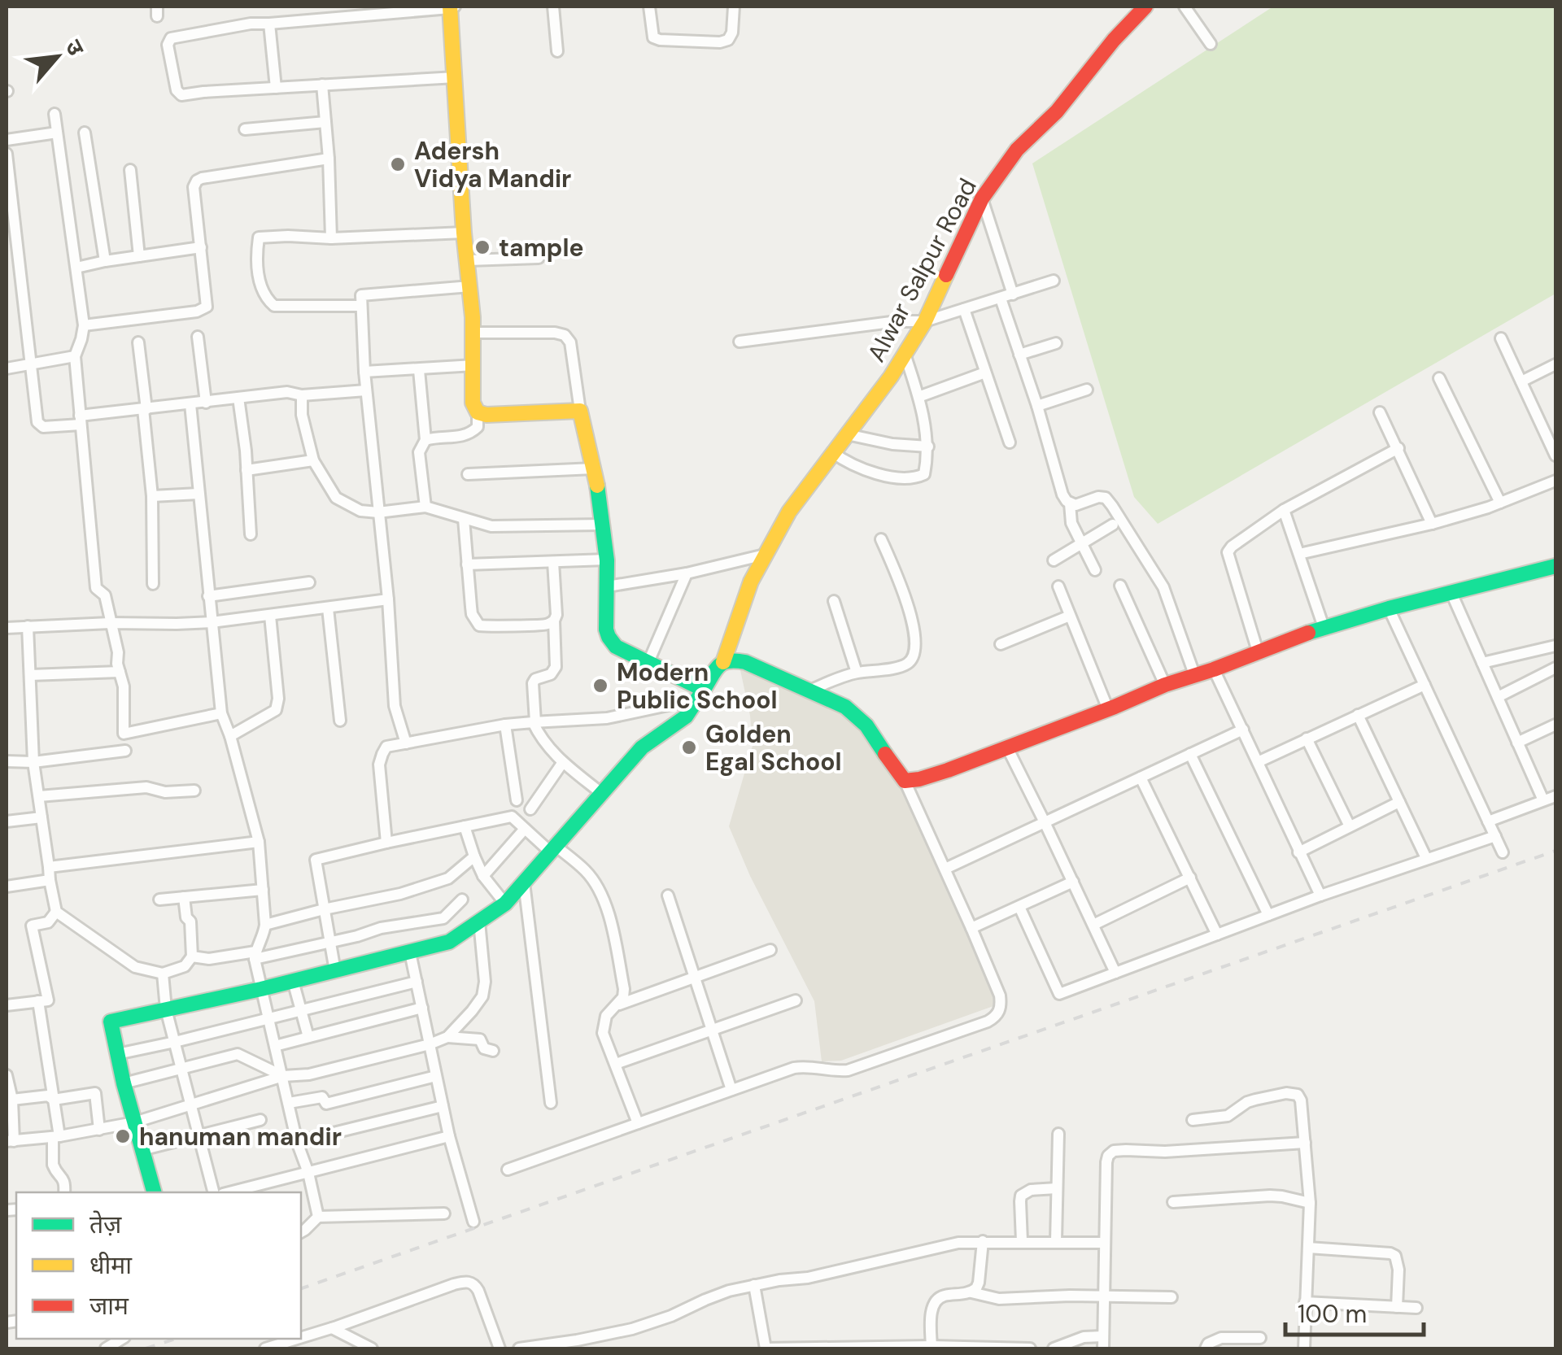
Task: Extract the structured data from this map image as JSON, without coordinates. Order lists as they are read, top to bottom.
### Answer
{
  "streets": {
    "street": ["Alwar Salpur Road"]
  },
  "places": [
    "Adersh Vidya Mandir",
    "tample",
    "Modern Public School",
    "Golden Egal School",
    "hanuman mandir"
  ],
  "legend": ["तेज़", "धीमा", "जाम"],
  "scale_bar": "100 m",
  "north": "top right"
}
